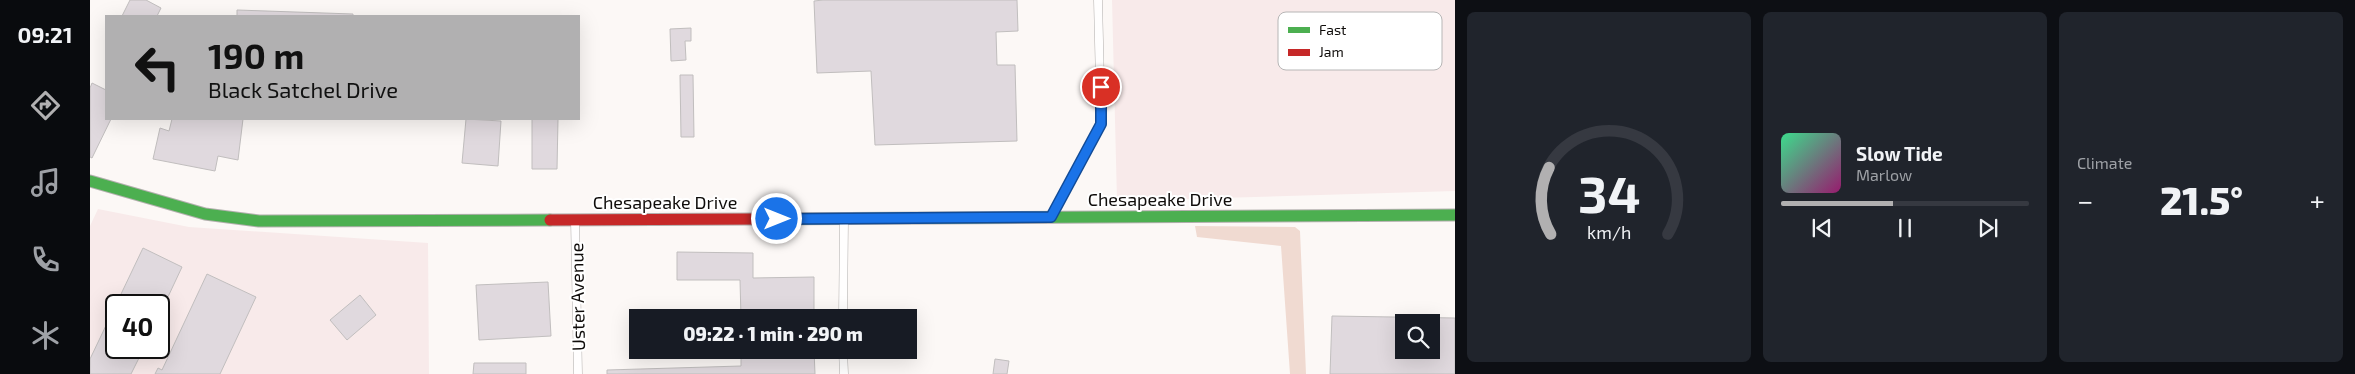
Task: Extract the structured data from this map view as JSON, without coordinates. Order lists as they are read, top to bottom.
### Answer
{
  "streets": {
    "street": ["Chesapeake Drive", "Uster Avenue"]
  },
  "crossings": [
    ["Chesapeake Drive", "Uster Avenue"]
  ],
  "legend": ["Fast", "Jam"],
  "page": {
    "tabs": "09:21",
    "tile": "Climate",
    "turn": ["190 m", "Black Satchel Drive"],
    "song": ["Slow Tide", "Marlow"],
    "heat": ["−", "21.5°", "+"],
    "limit": "40",
    "trip": "09:22 · 1 min · 290 m",
    "gauge": ["34", "km/h"]
  }
}
